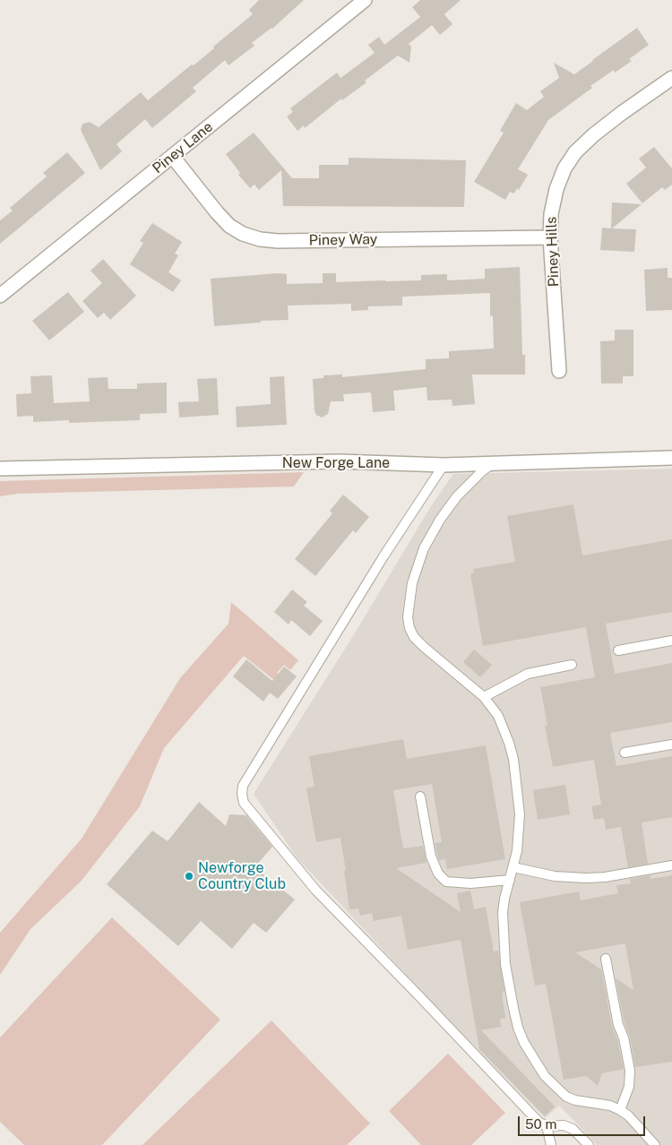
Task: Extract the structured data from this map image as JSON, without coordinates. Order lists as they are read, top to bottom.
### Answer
{
  "streets": {
    "street": [
      "Piney Lane",
      "Piney Way",
      "Piney Hills",
      "New Forge Lane"
    ]
  },
  "crossings": [
    ["Piney Lane", "Piney Way"],
    ["Piney Way", "Piney Hills"]
  ],
  "places": ["Newforge Country Club"],
  "scale_bar": "50 m"
}
